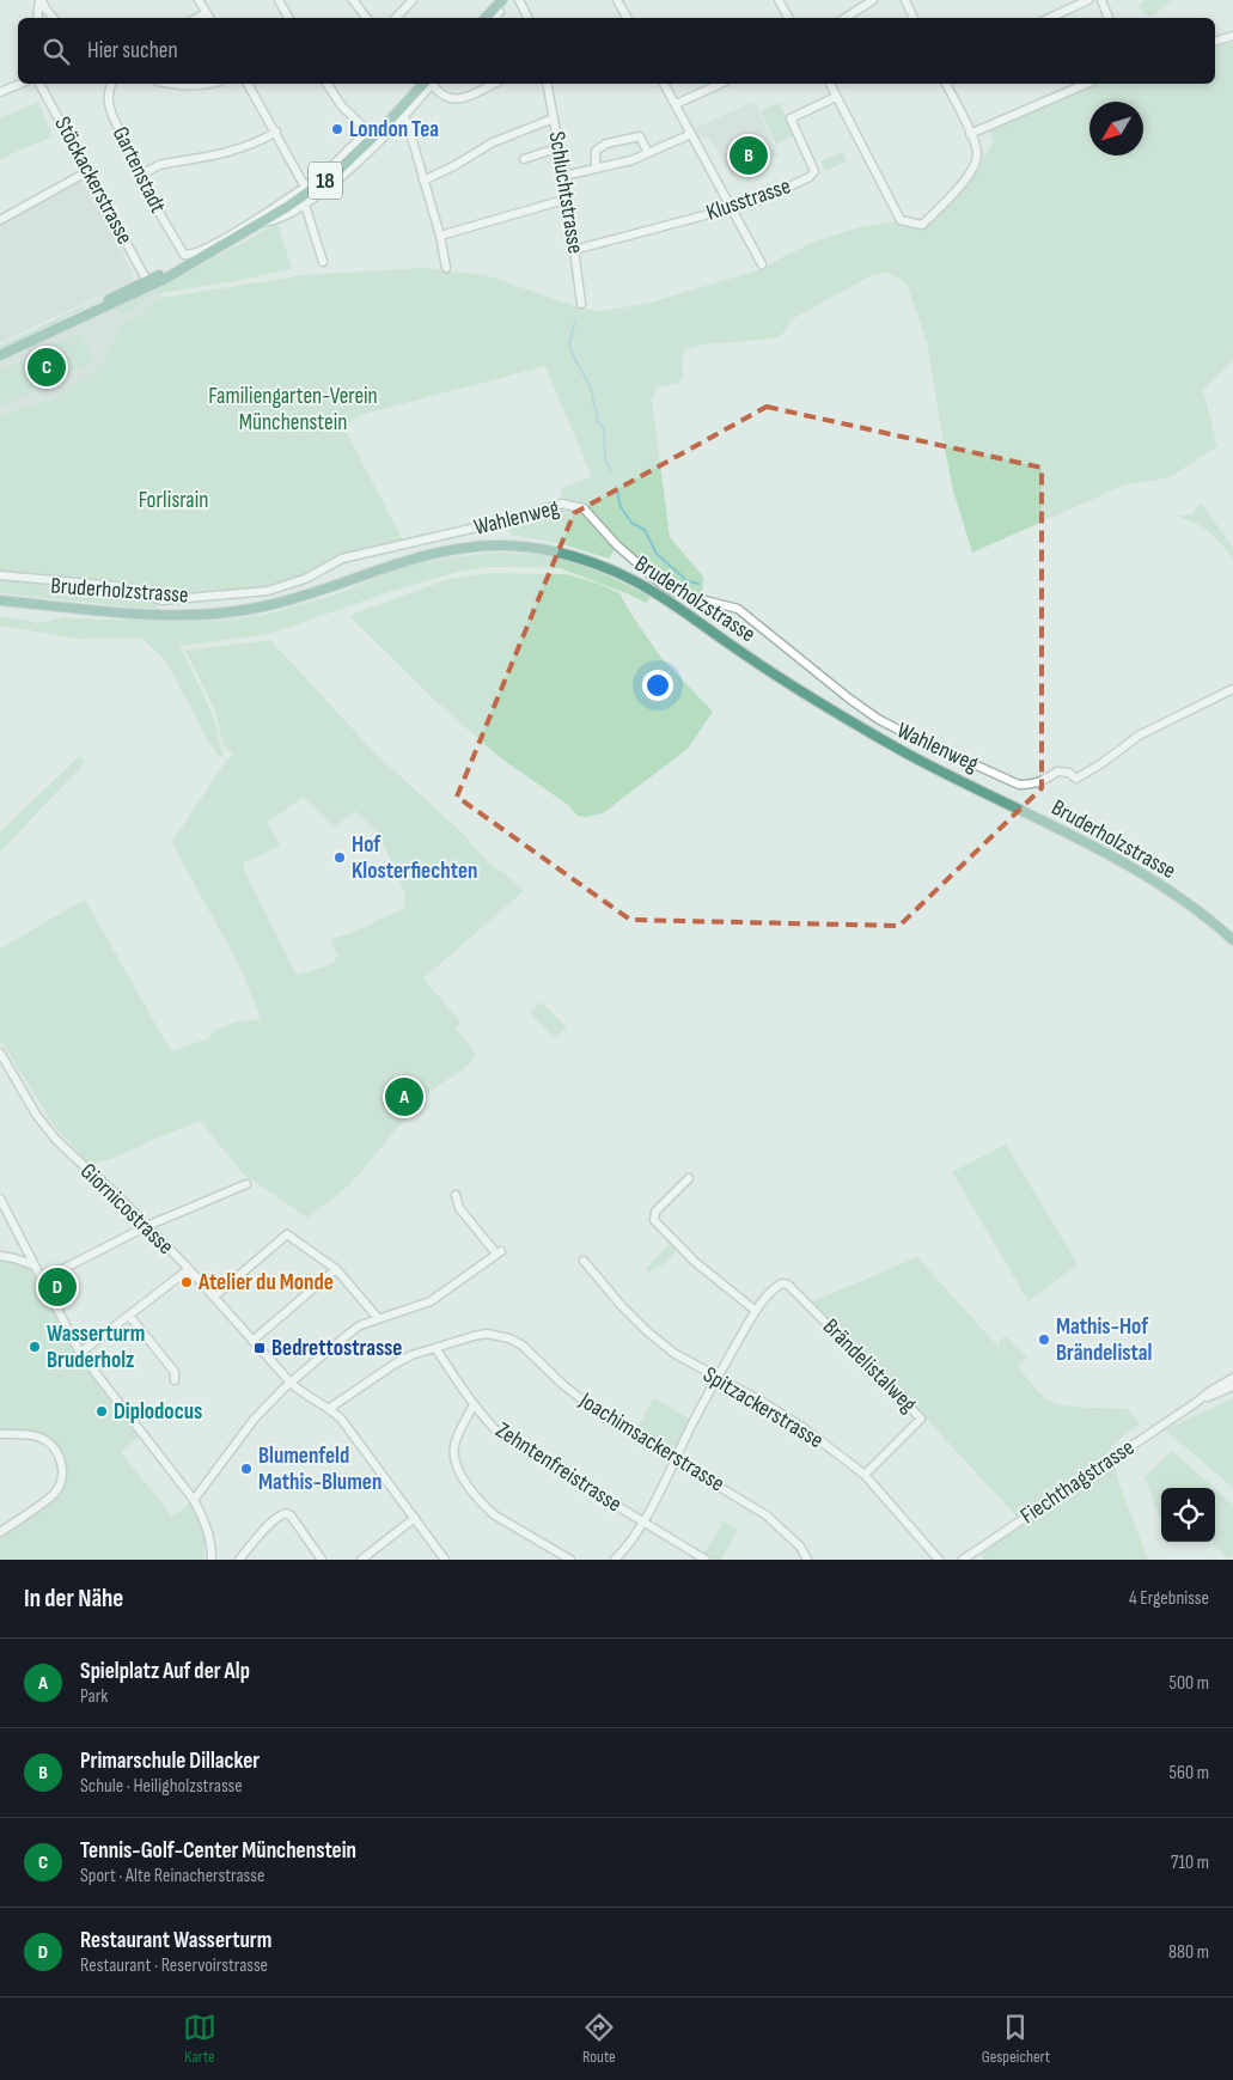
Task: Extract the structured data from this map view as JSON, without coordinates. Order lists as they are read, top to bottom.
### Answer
{
  "streets": {
    "main road": ["18", "Bruderholzstrasse"],
    "street": [
      "Gartenstadt",
      "Stöckackerstrasse",
      "Schluchtstrasse",
      "Klusstrasse",
      "Wahlenweg",
      "Giornicostrasse",
      "Brändelistalweg",
      "Spitzackerstrasse",
      "Joachimsackerstrasse",
      "Zehntenfreistrasse",
      "Fiechthagstrasse"
    ]
  },
  "crossings": [
    ["Gartenstadt", "18"],
    ["Stöckackerstrasse", "18"],
    ["Schluchtstrasse", "Klusstrasse"],
    ["Giornicostrasse", "Joachimsackerstrasse"],
    ["Brändelistalweg", "Spitzackerstrasse"],
    ["Joachimsackerstrasse", "Zehntenfreistrasse"]
  ],
  "parks": ["Familiengarten-Verein Münchenstein", "Forlisrain"],
  "places": {
    "other": [
      "London Tea",
      "Hof Klosterfiechten",
      "Atelier du Monde",
      "Mathis-Hof Brändelistal",
      "Wasserturm Bruderholz",
      "Diplodocus",
      "Blumenfeld Mathis-Blumen"
    ],
    "transit": ["Bedrettostrasse"]
  },
  "north": "bottom left",
  "page": {
    "search": "Hier suchen",
    "pins": [
      "B",
      "C",
      "A",
      "D"
    ],
    "heading": ["In der Nähe", "4 Ergebnisse"],
    "list": [
      {
        "mark": "A",
        "name": "Spielplatz Auf der Alp",
        "note": "Park",
        "value": "500 m"
      },
      {
        "mark": "B",
        "name": "Primarschule Dillacker",
        "note": "Schule · Heiligholzstrasse",
        "value": "560 m"
      },
      {
        "mark": "C",
        "name": "Tennis-Golf-Center Münchenstein",
        "note": "Sport · Alte Reinacherstrasse",
        "value": "710 m"
      },
      {
        "mark": "D",
        "name": "Restaurant Wasserturm",
        "note": "Restaurant · Reservoirstrasse",
        "value": "880 m"
      }
    ],
    "nav": ["Karte", "Route", "Gespeichert"]
  }
}
